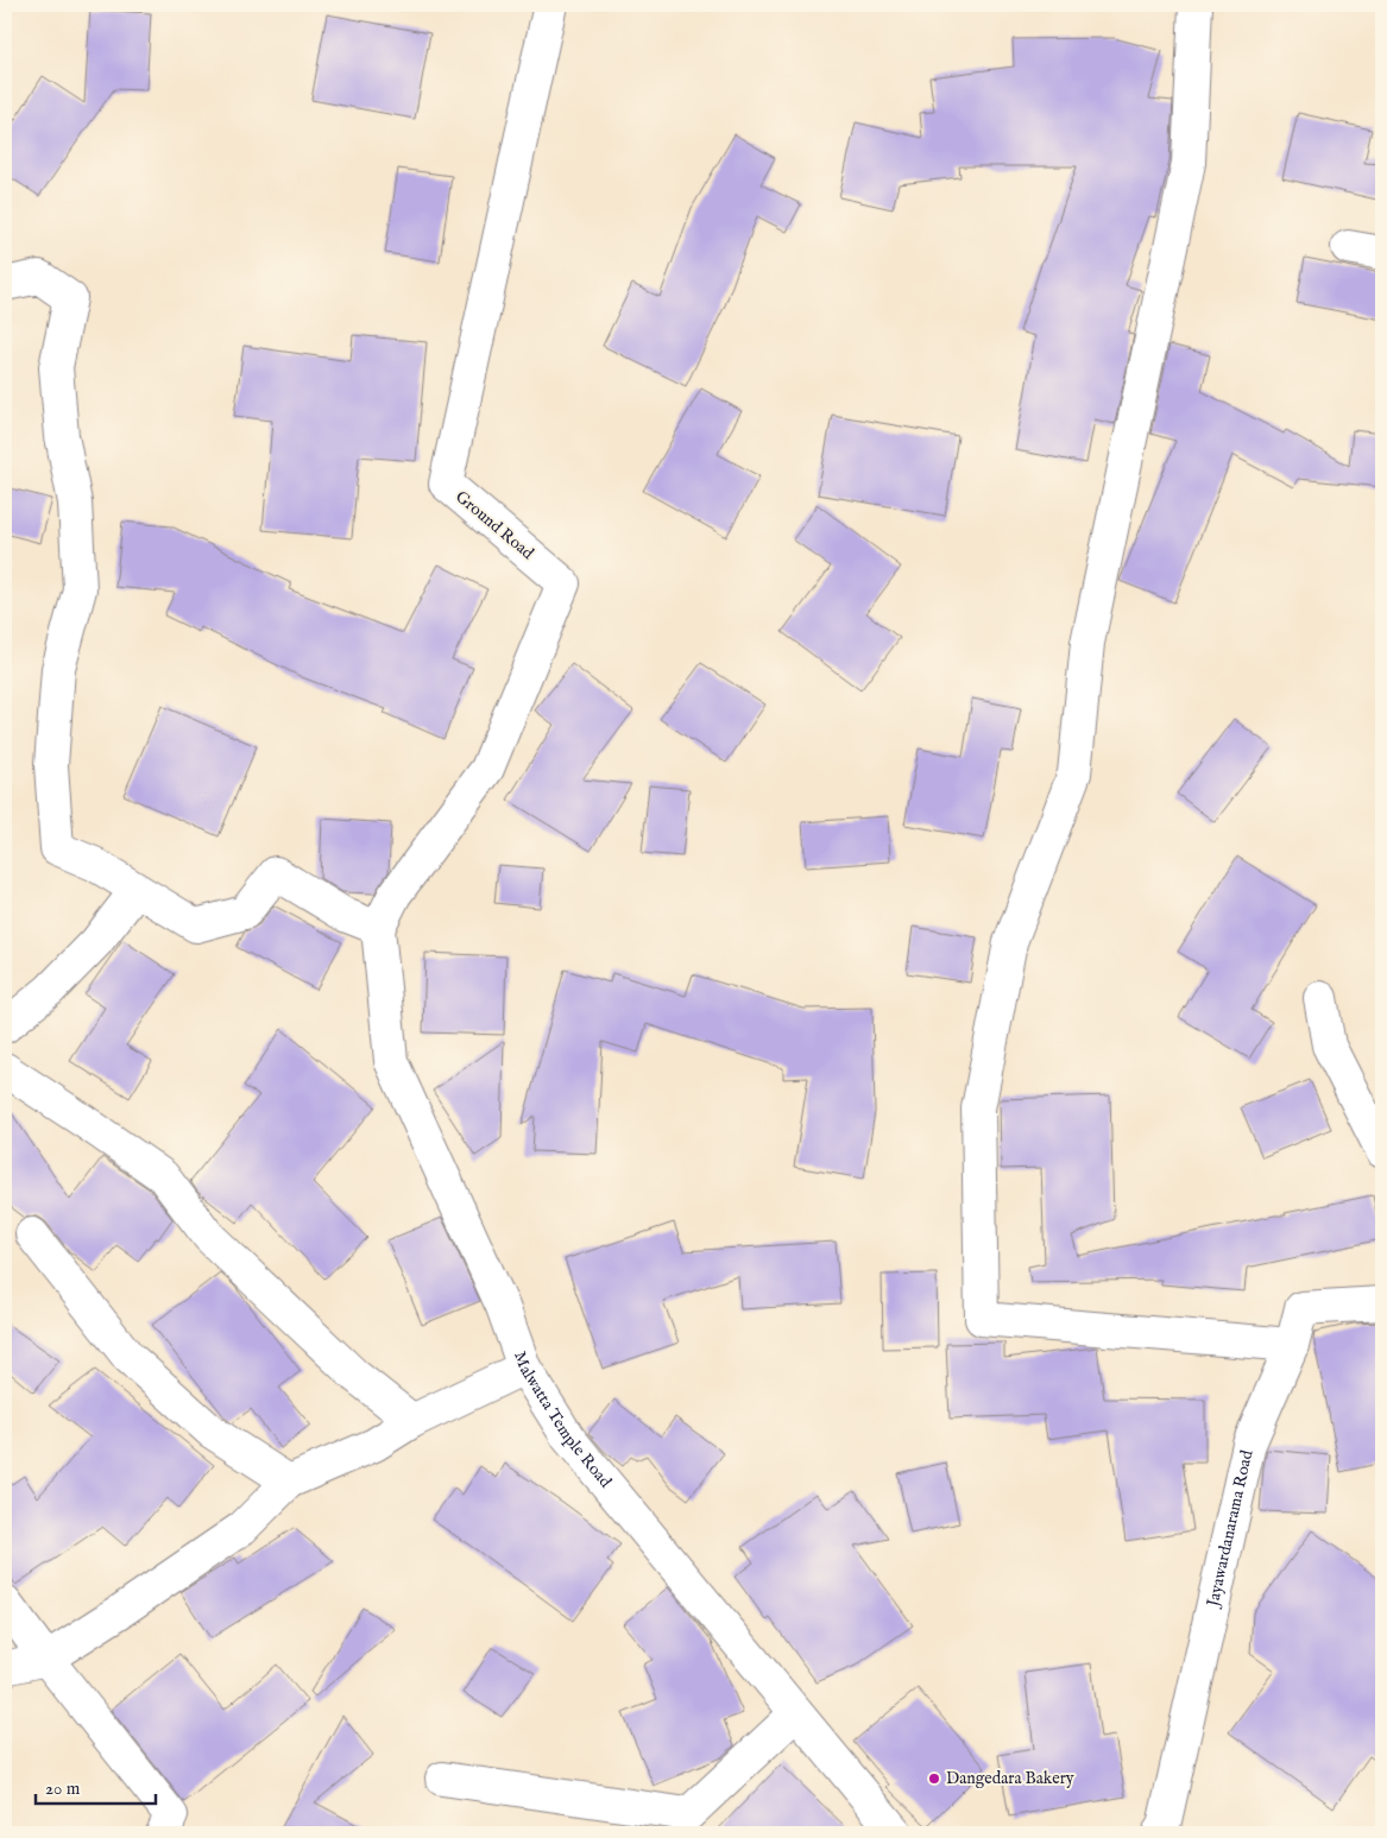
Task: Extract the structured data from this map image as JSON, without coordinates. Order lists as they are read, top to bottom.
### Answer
{
  "streets": {
    "street": ["Ground Road", "Malwatta Temple Road", "Jayawardanarama Road"]
  },
  "crossings": [
    ["Ground Road", "Malwatta Temple Road"]
  ],
  "places": ["Dangedara Bakery"],
  "scale_bar": "20 m"
}
